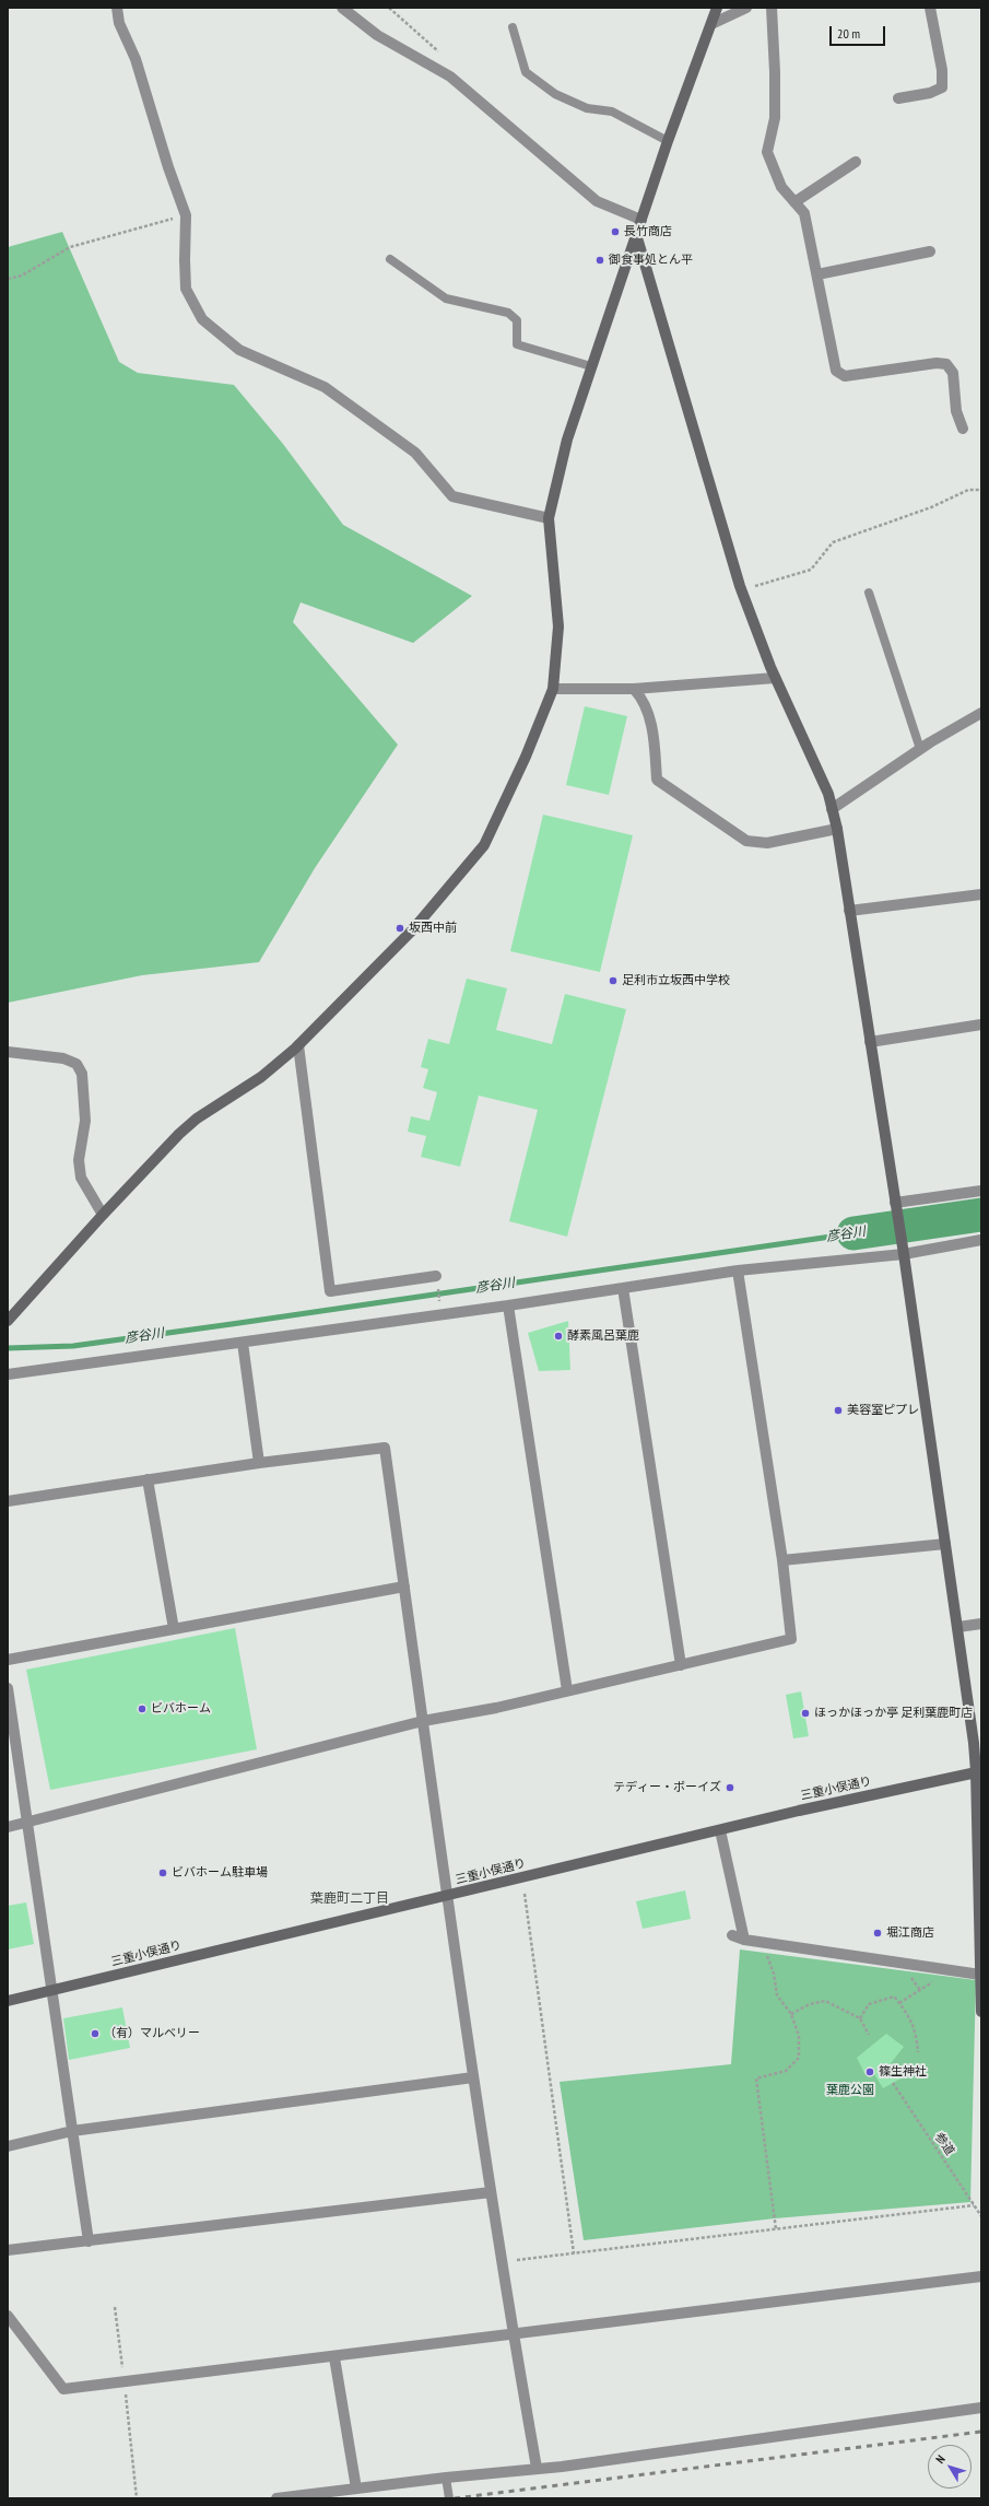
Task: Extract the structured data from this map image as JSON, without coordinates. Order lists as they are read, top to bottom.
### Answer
{
  "streets": {
    "street": ["三重小俣通り"],
    "path": ["参道"]
  },
  "districts": ["葉鹿町二丁目"],
  "water": ["彦谷川"],
  "parks": ["葉鹿公園"],
  "places": [
    "長竹商店",
    "御食事処とん平",
    "坂西中前",
    "足利市立坂西中学校",
    "酵素風呂葉鹿",
    "美容室ピプレ",
    "ビバホーム",
    "ほっかほっか亭 足利葉鹿町店",
    "テディー・ボーイズ",
    "ビバホーム駐車場",
    "堀江商店",
    "（有）マルベリー",
    "篠生神社"
  ],
  "scale_bar": "20 m",
  "north": "top left"
}
